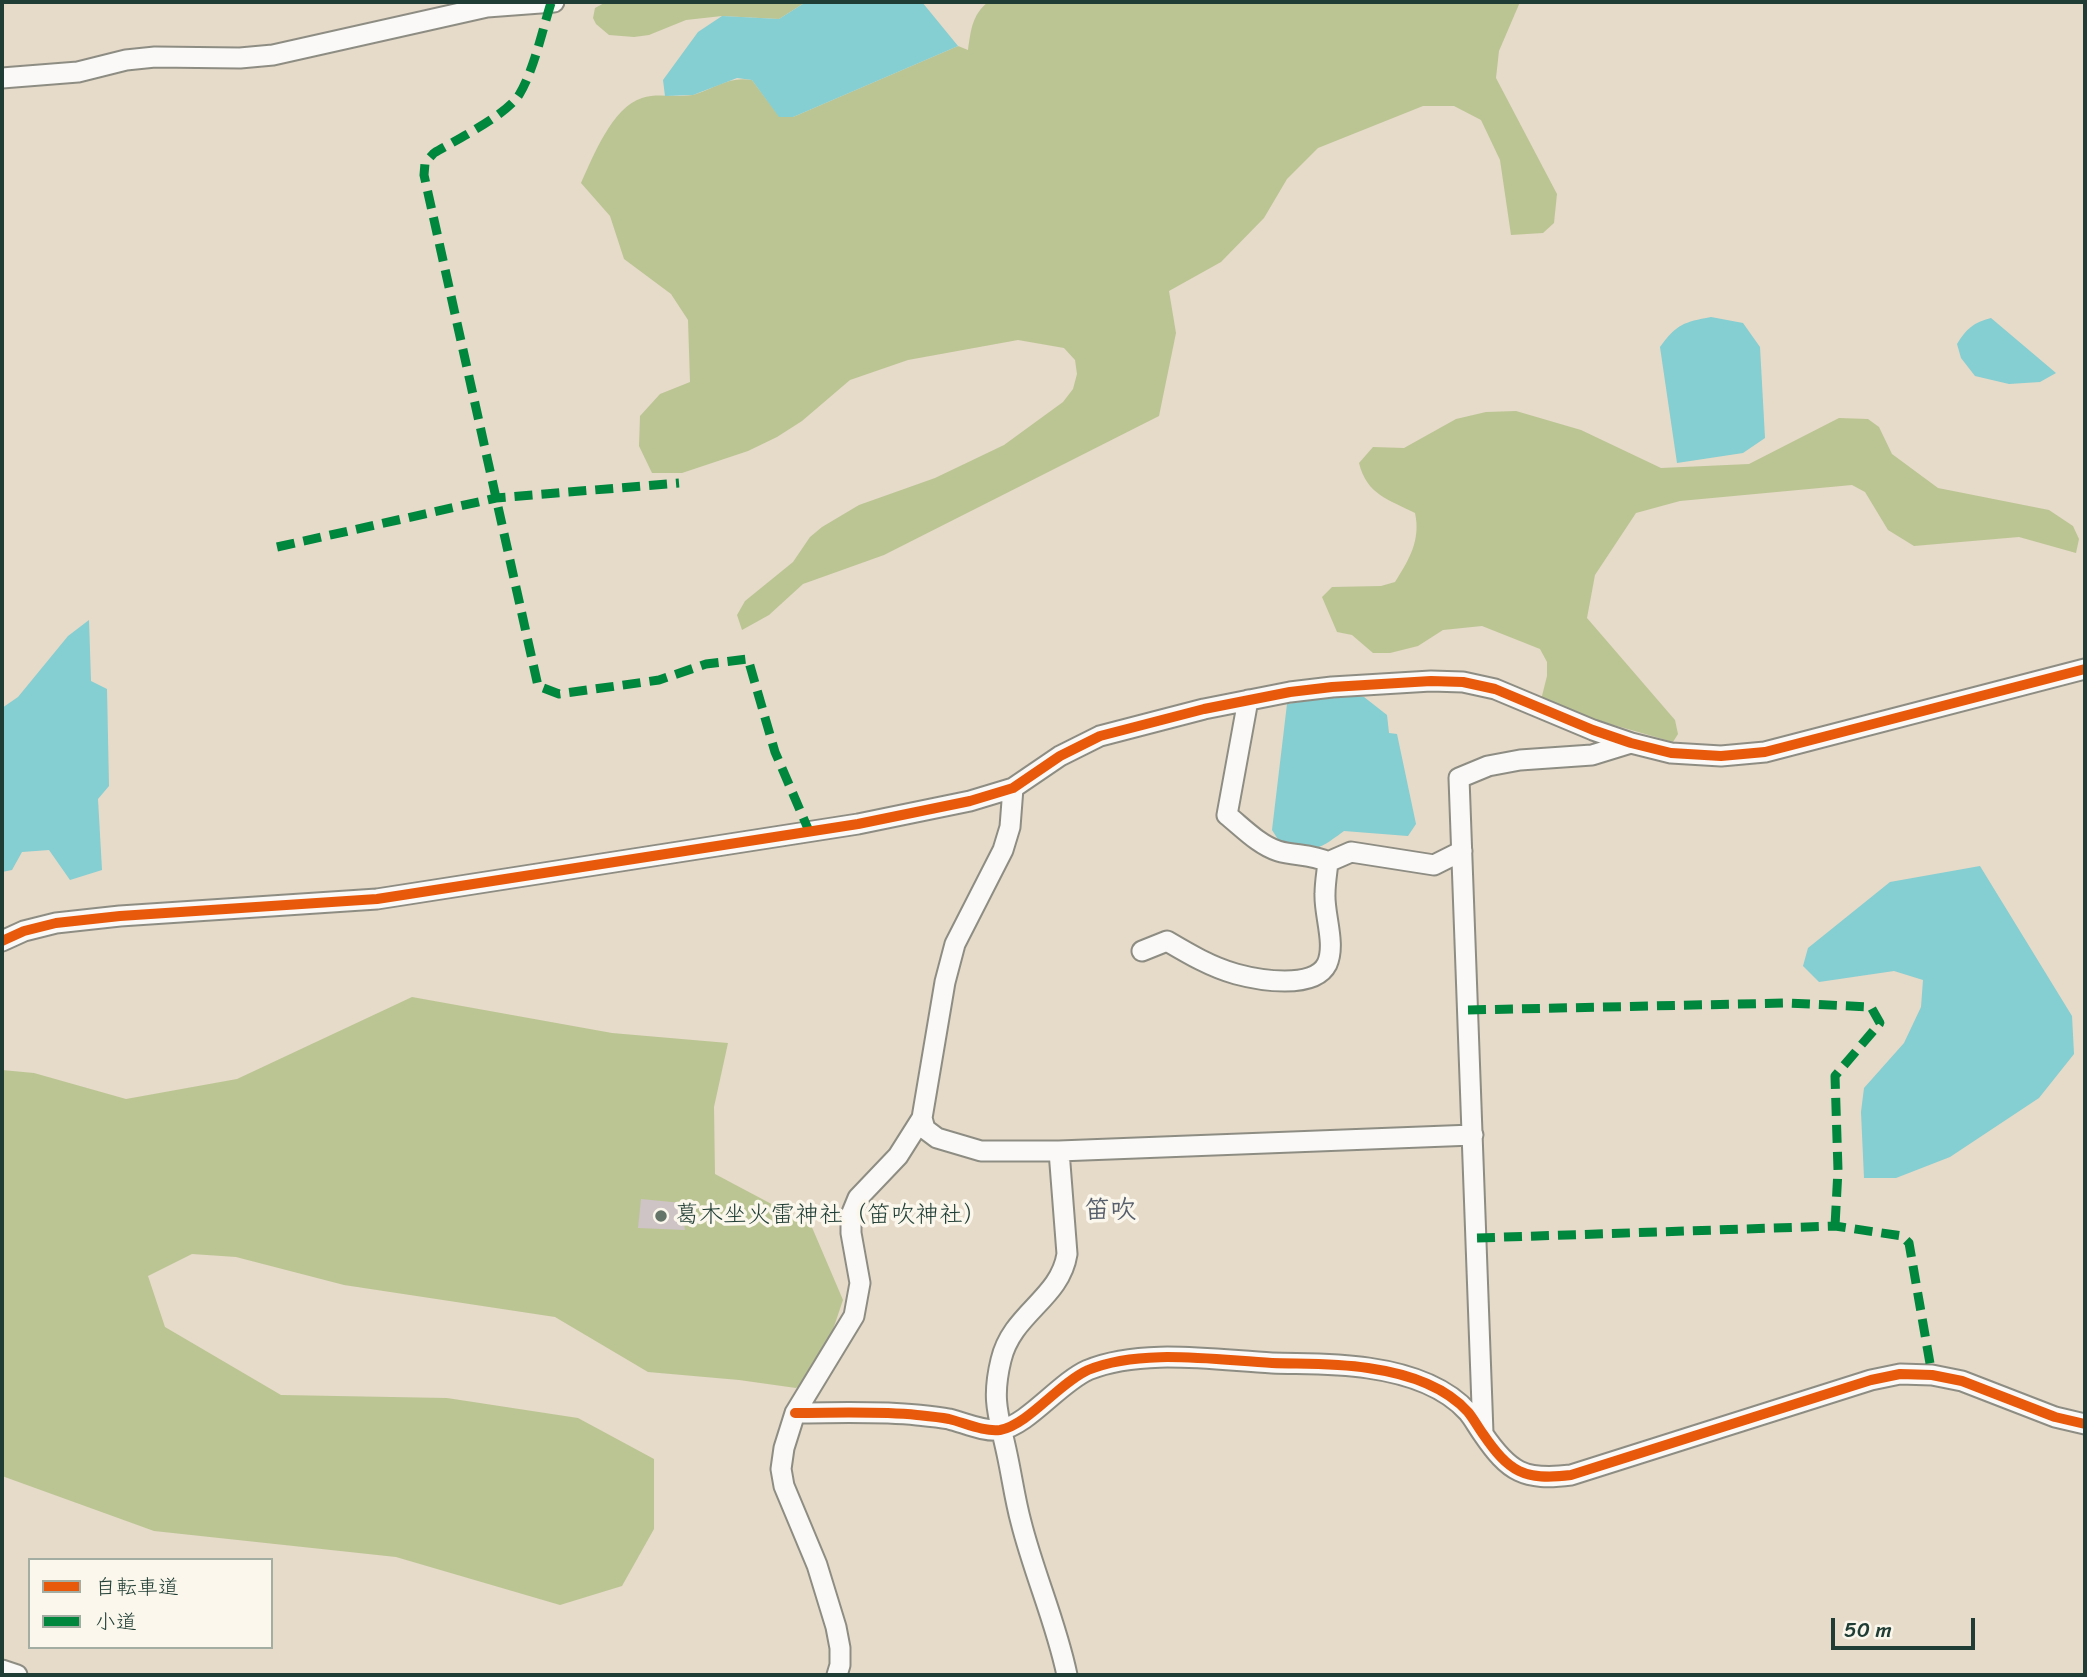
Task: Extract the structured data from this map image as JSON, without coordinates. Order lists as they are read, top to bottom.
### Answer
{
  "districts": ["笛吹"],
  "places": ["葛木坐火雷神社（笛吹神社）"],
  "legend": ["自転車道", "小道"],
  "scale_bar": "50 m"
}
